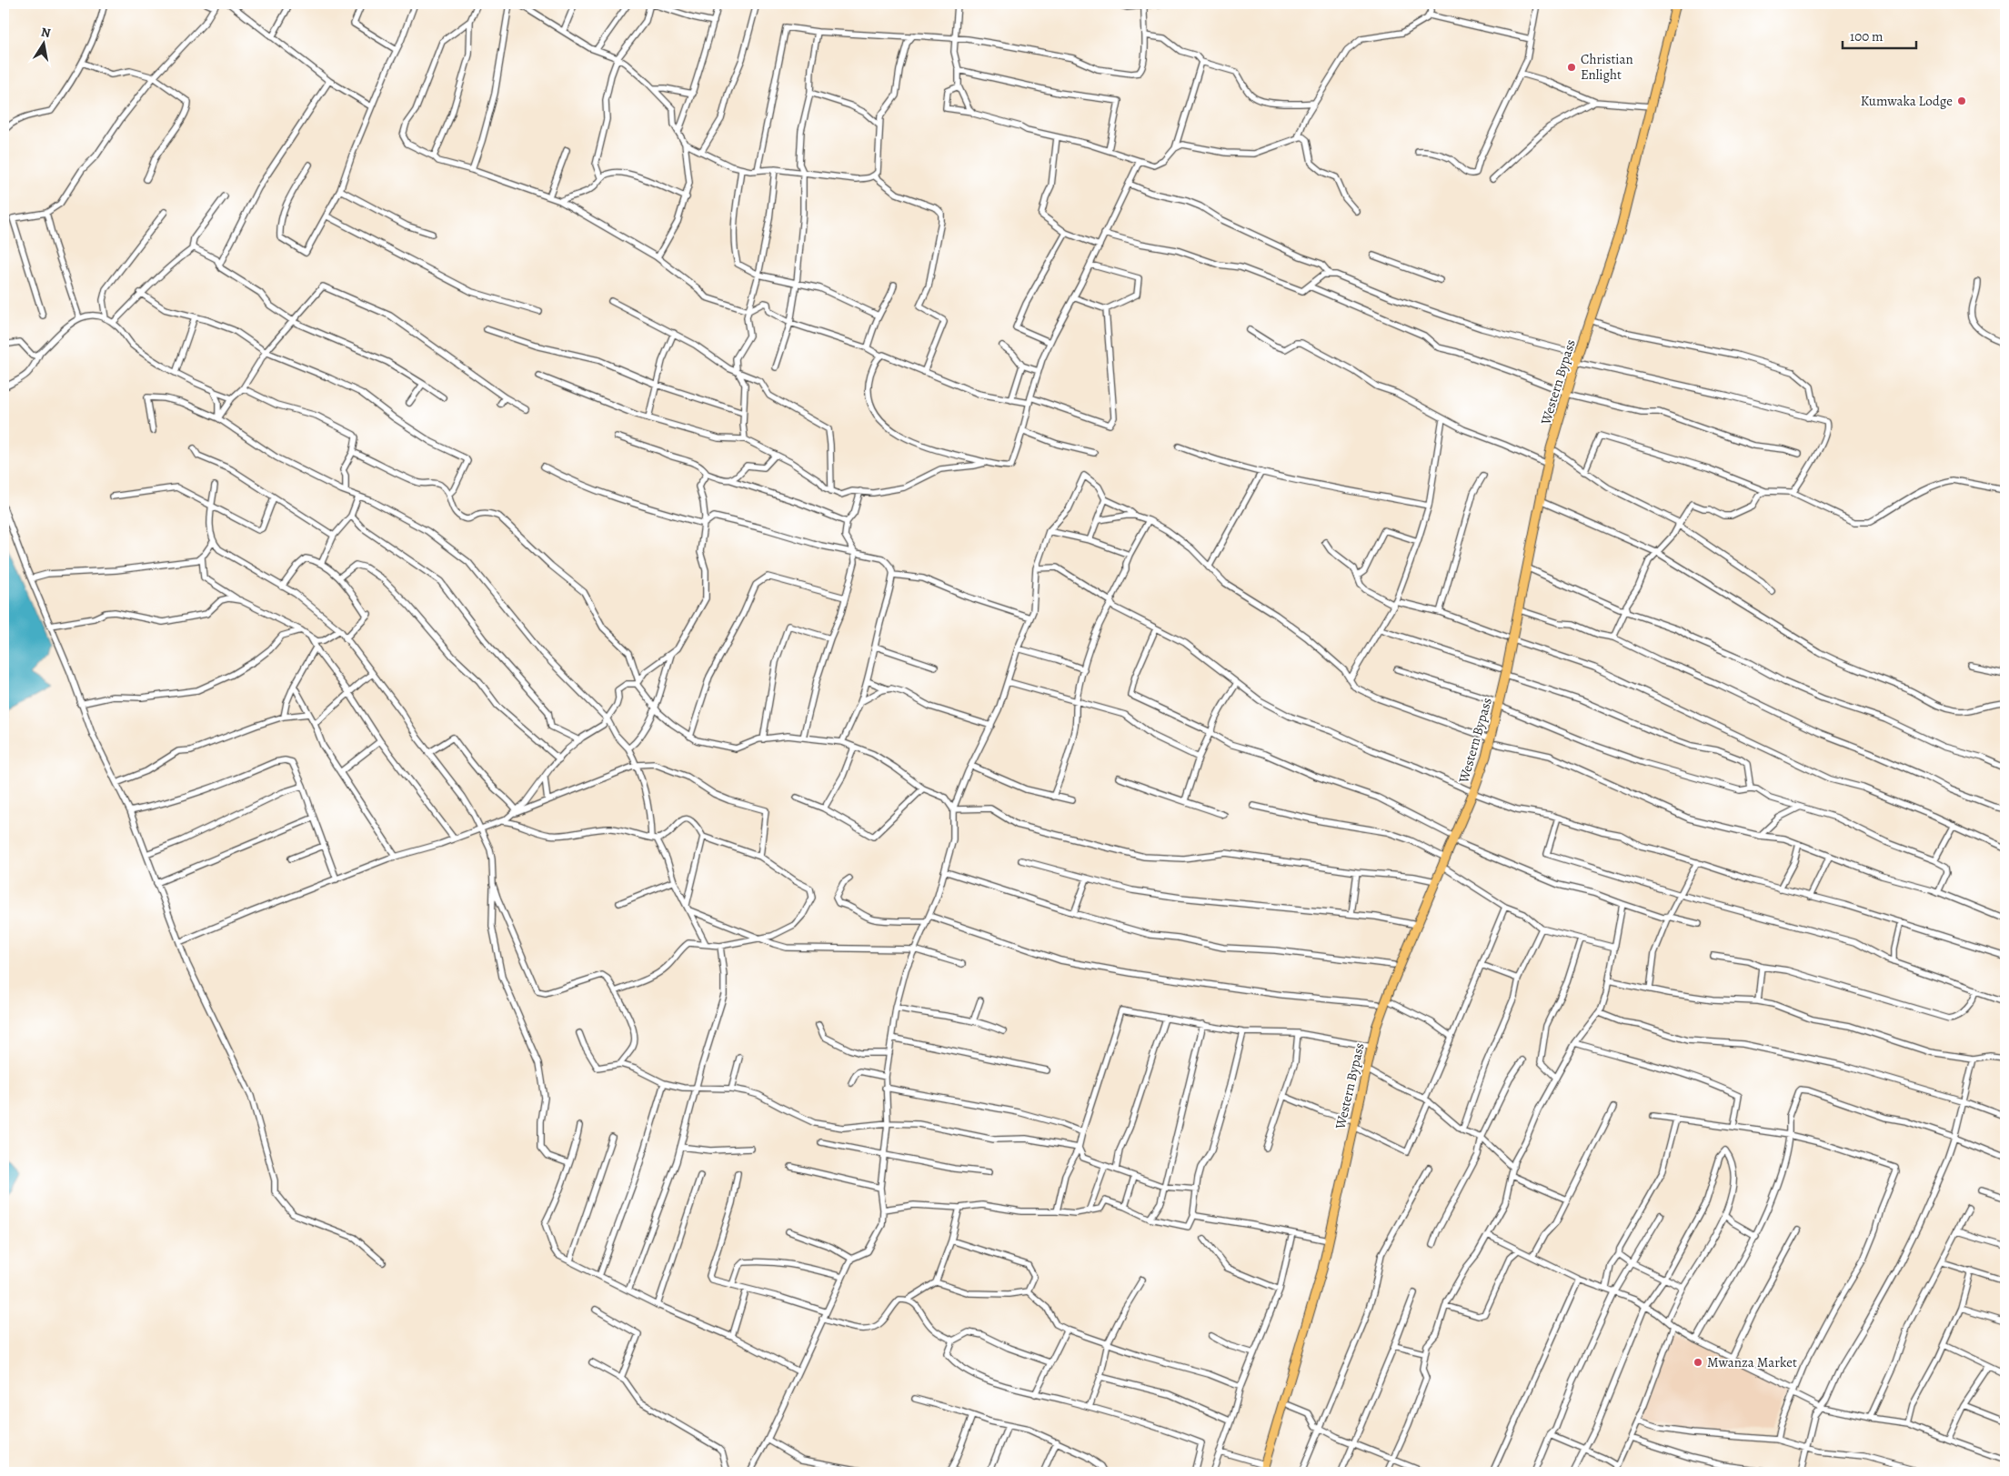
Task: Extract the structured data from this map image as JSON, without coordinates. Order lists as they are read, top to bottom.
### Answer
{
  "streets": {
    "main road": ["Western Bypass"]
  },
  "places": ["Christian Enlight", "Kumwaka Lodge", "Mwanza Market"],
  "scale_bar": "100 m",
  "north": "top"
}
